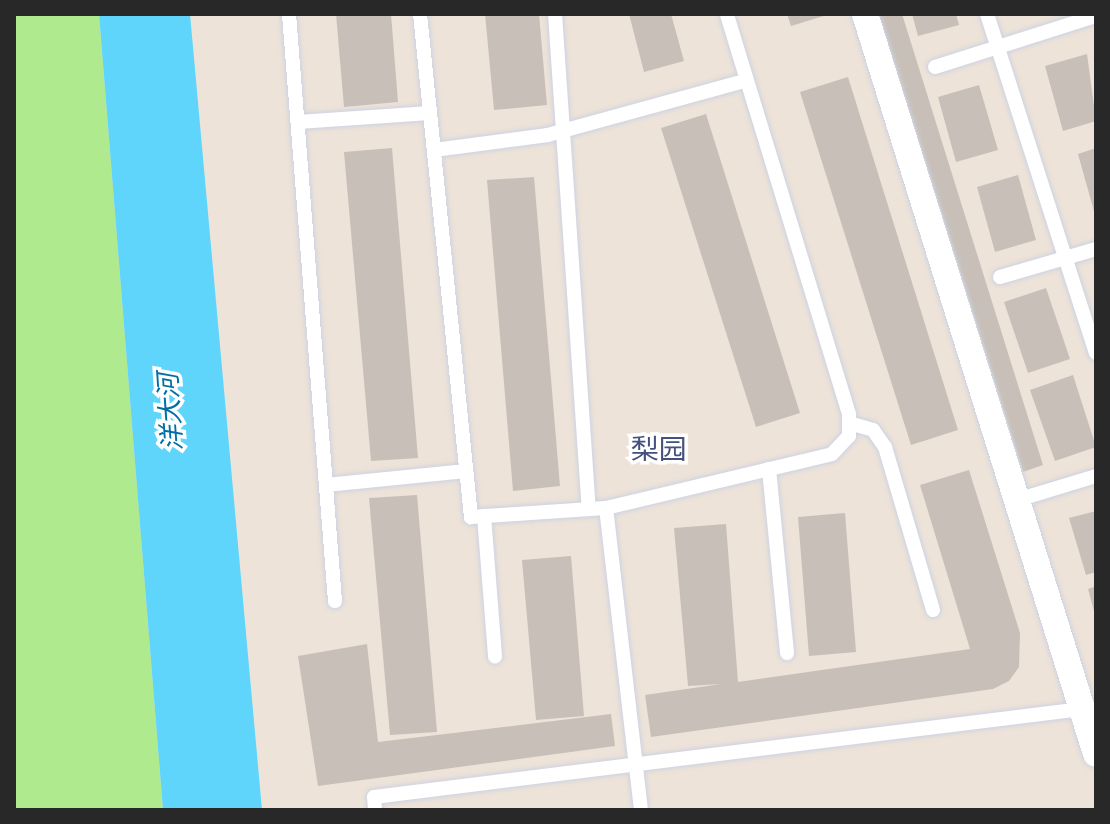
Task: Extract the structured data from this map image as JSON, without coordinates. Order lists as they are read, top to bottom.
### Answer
{
  "districts": ["梨园"],
  "water": ["洋大河"]
}
